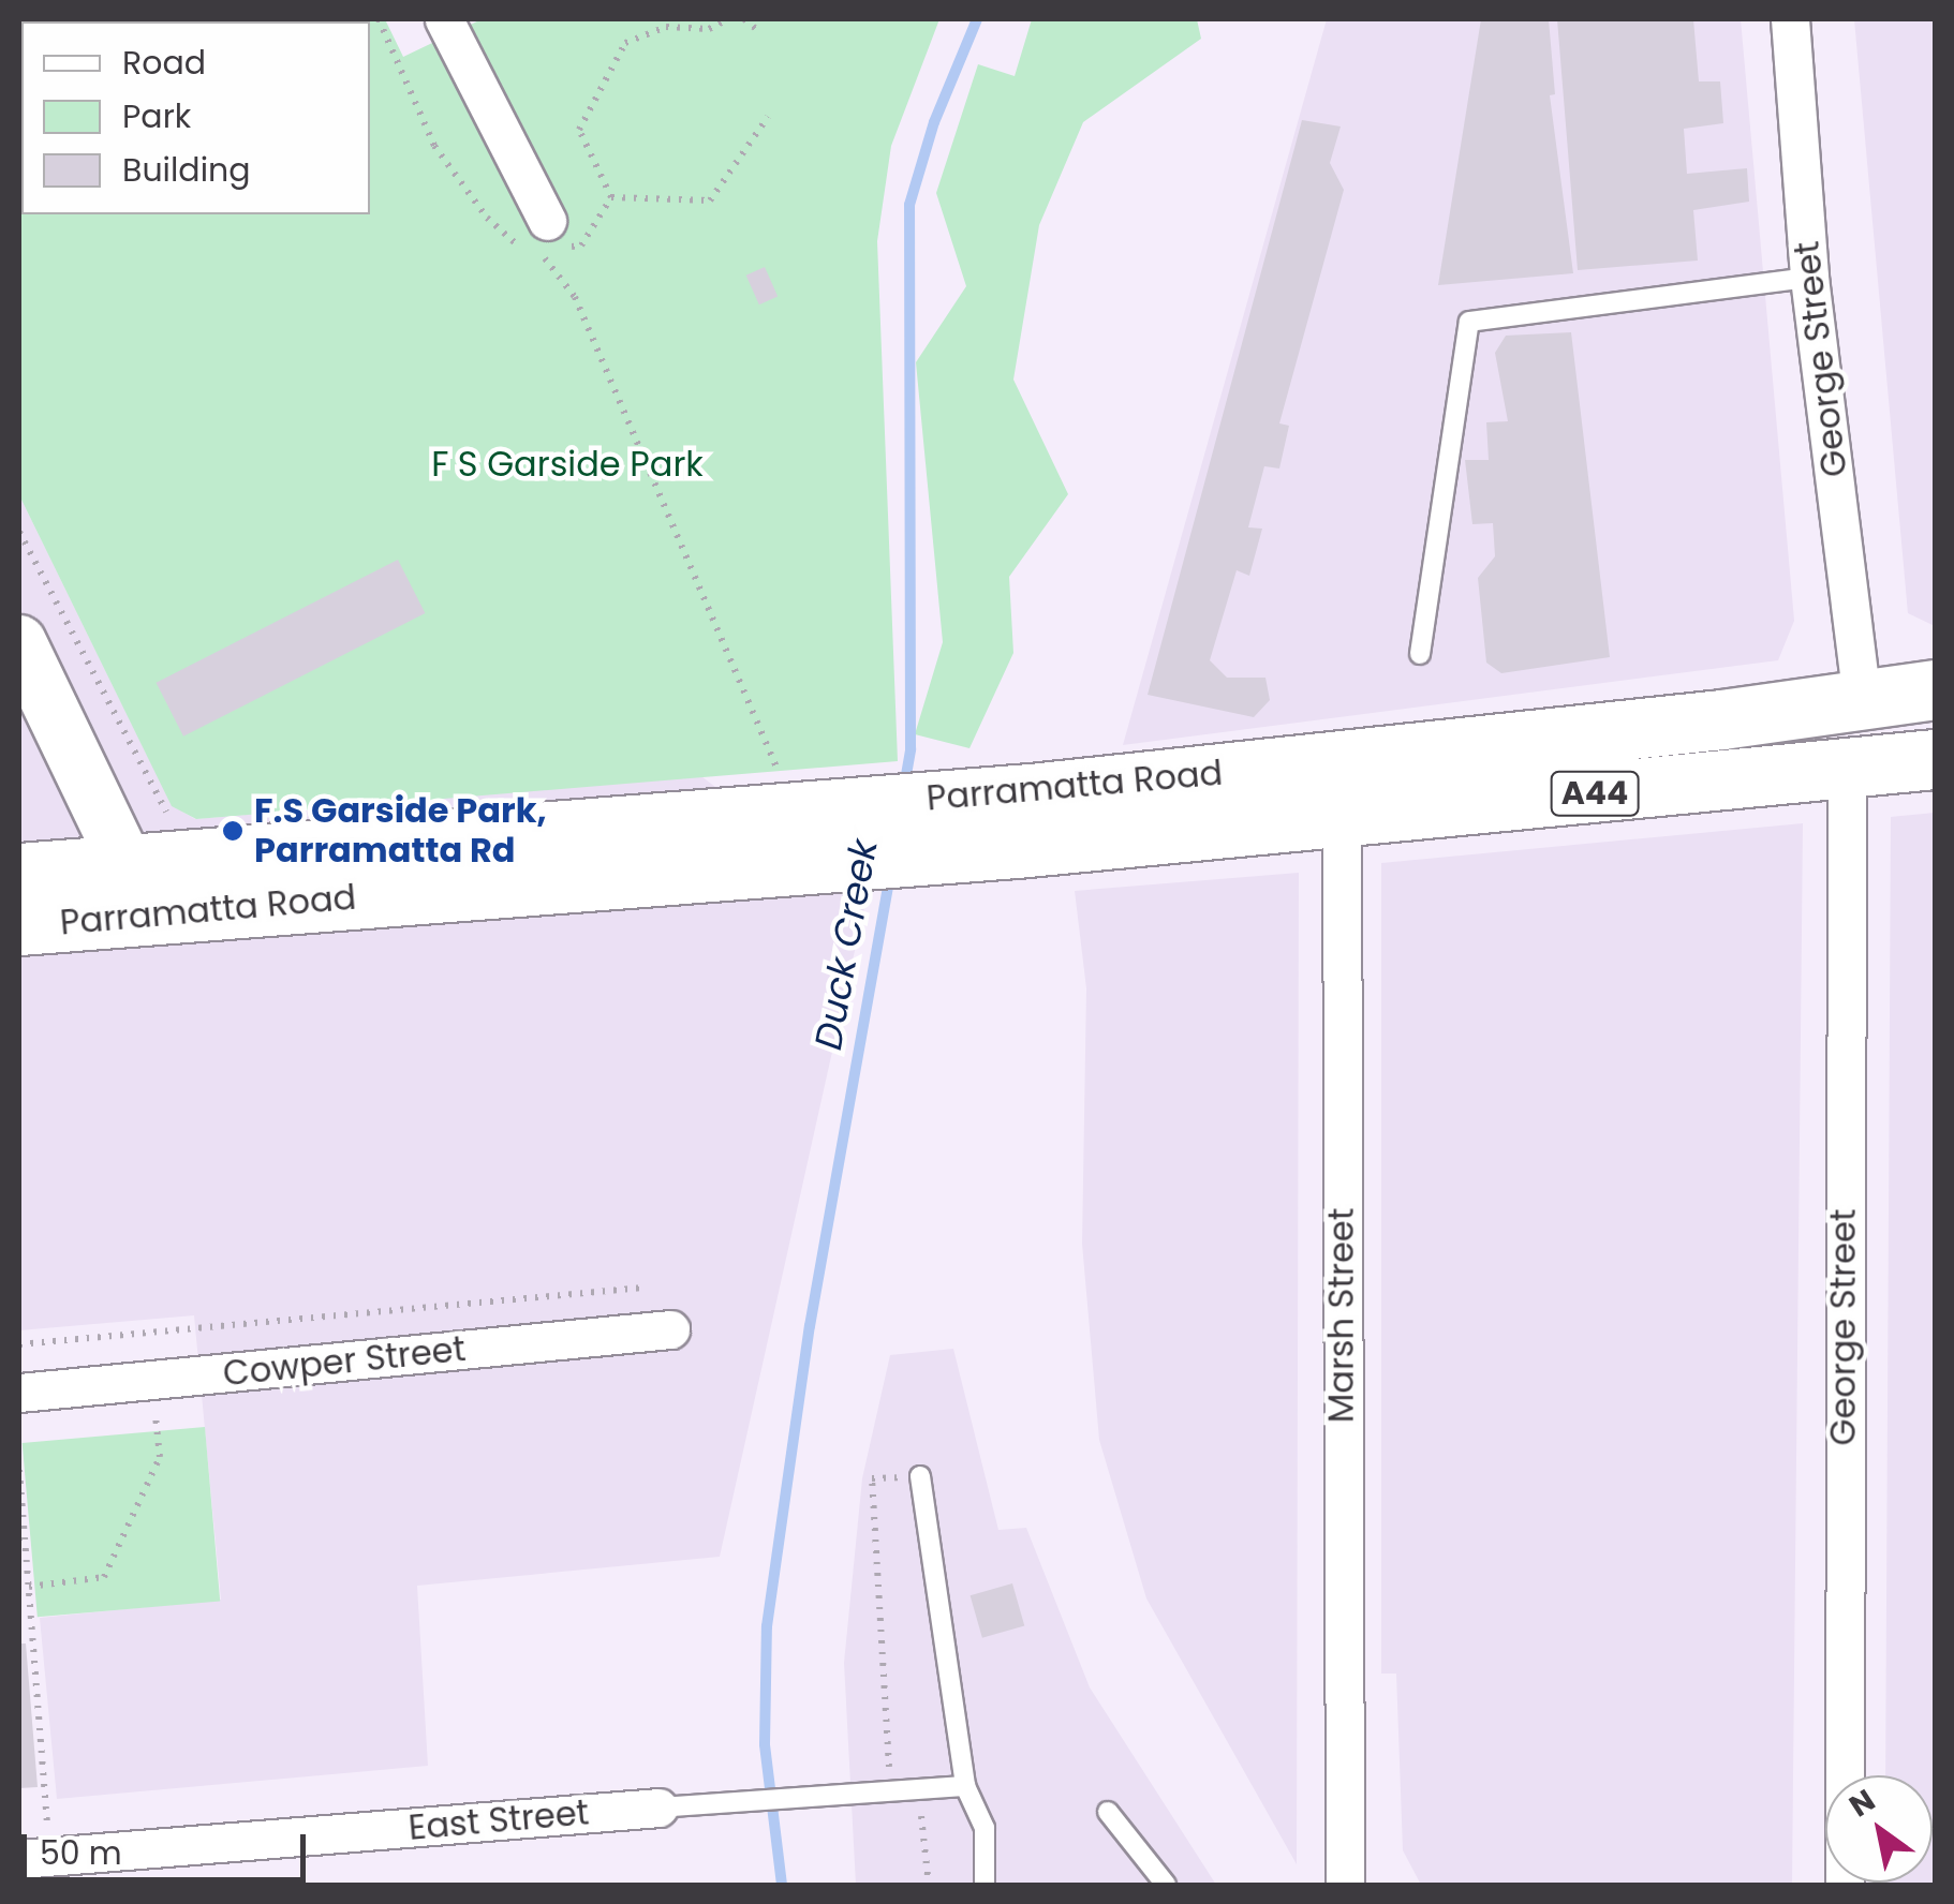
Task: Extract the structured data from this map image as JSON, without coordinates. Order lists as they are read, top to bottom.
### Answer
{
  "streets": {
    "highway": ["Parramatta Road", "A44"],
    "street": [
      "George Street",
      "Marsh Street",
      "Cowper Street",
      "East Street"
    ]
  },
  "crossings": [
    ["George Street", "Parramatta Road"],
    ["Parramatta Road", "Marsh Street"]
  ],
  "water": ["Duck Creek"],
  "parks": ["F S Garside Park"],
  "places": ["F.S Garside Park, Parramatta Rd"],
  "legend": ["Road", "Park", "Building"],
  "scale_bar": "50 m",
  "north": "top left"
}
